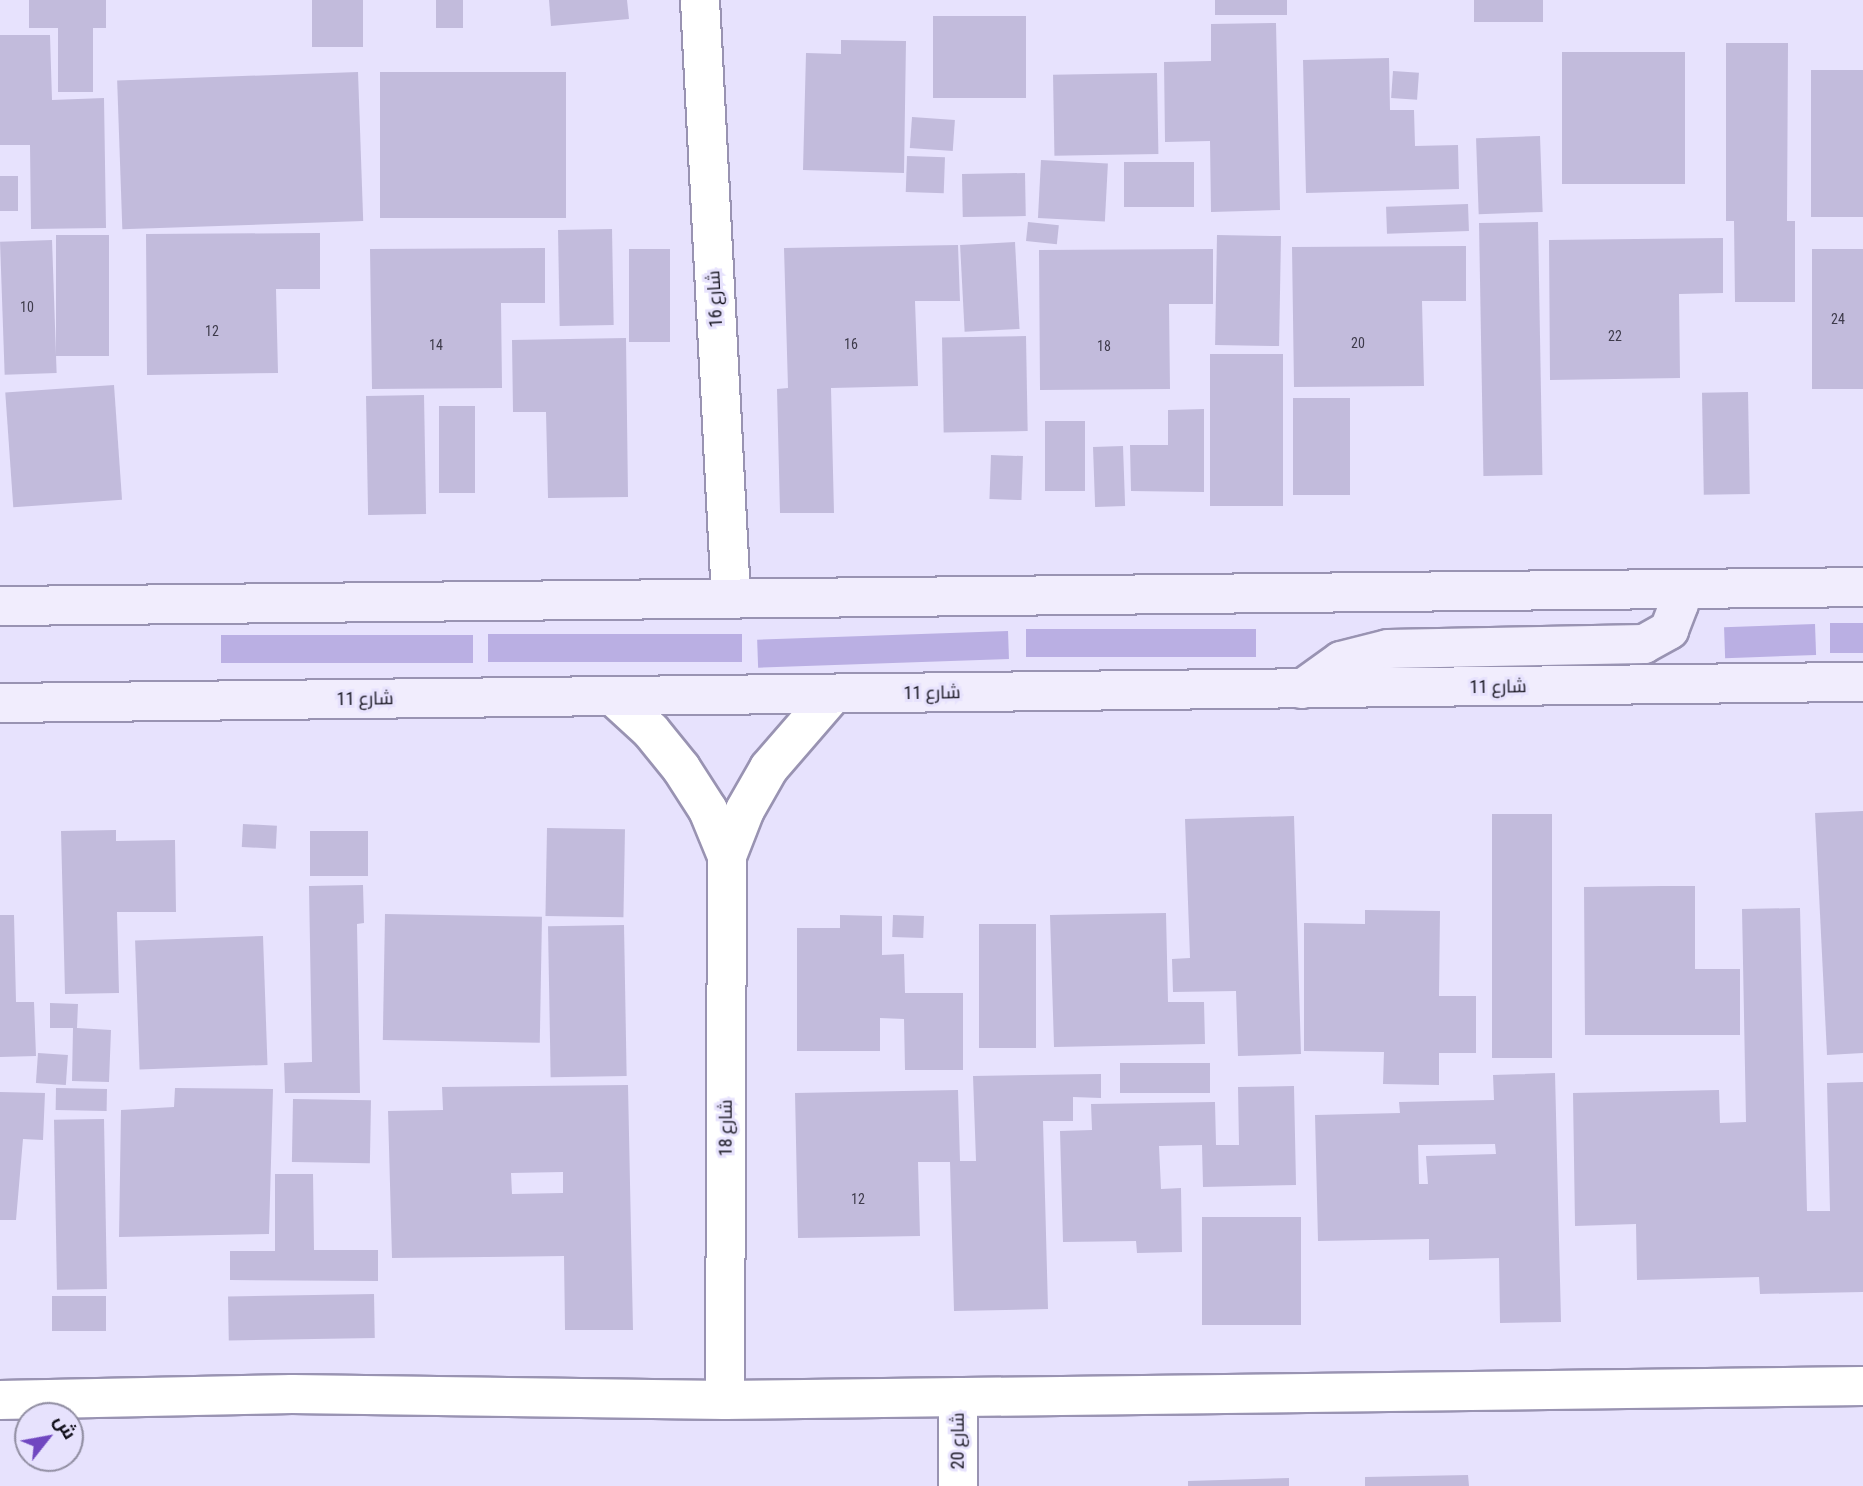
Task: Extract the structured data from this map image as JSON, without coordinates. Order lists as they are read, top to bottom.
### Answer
{
  "streets": {
    "street": [
      "شارع 16",
      "شارع 11",
      "شارع 18",
      "شارع 20"
    ]
  },
  "crossings": [
    ["شارع 11", "شارع 18"]
  ],
  "house_numbers": [
    "10",
    "24",
    "12",
    "22",
    "20",
    "16",
    "14",
    "18",
    "12"
  ],
  "north": "top right"
}
